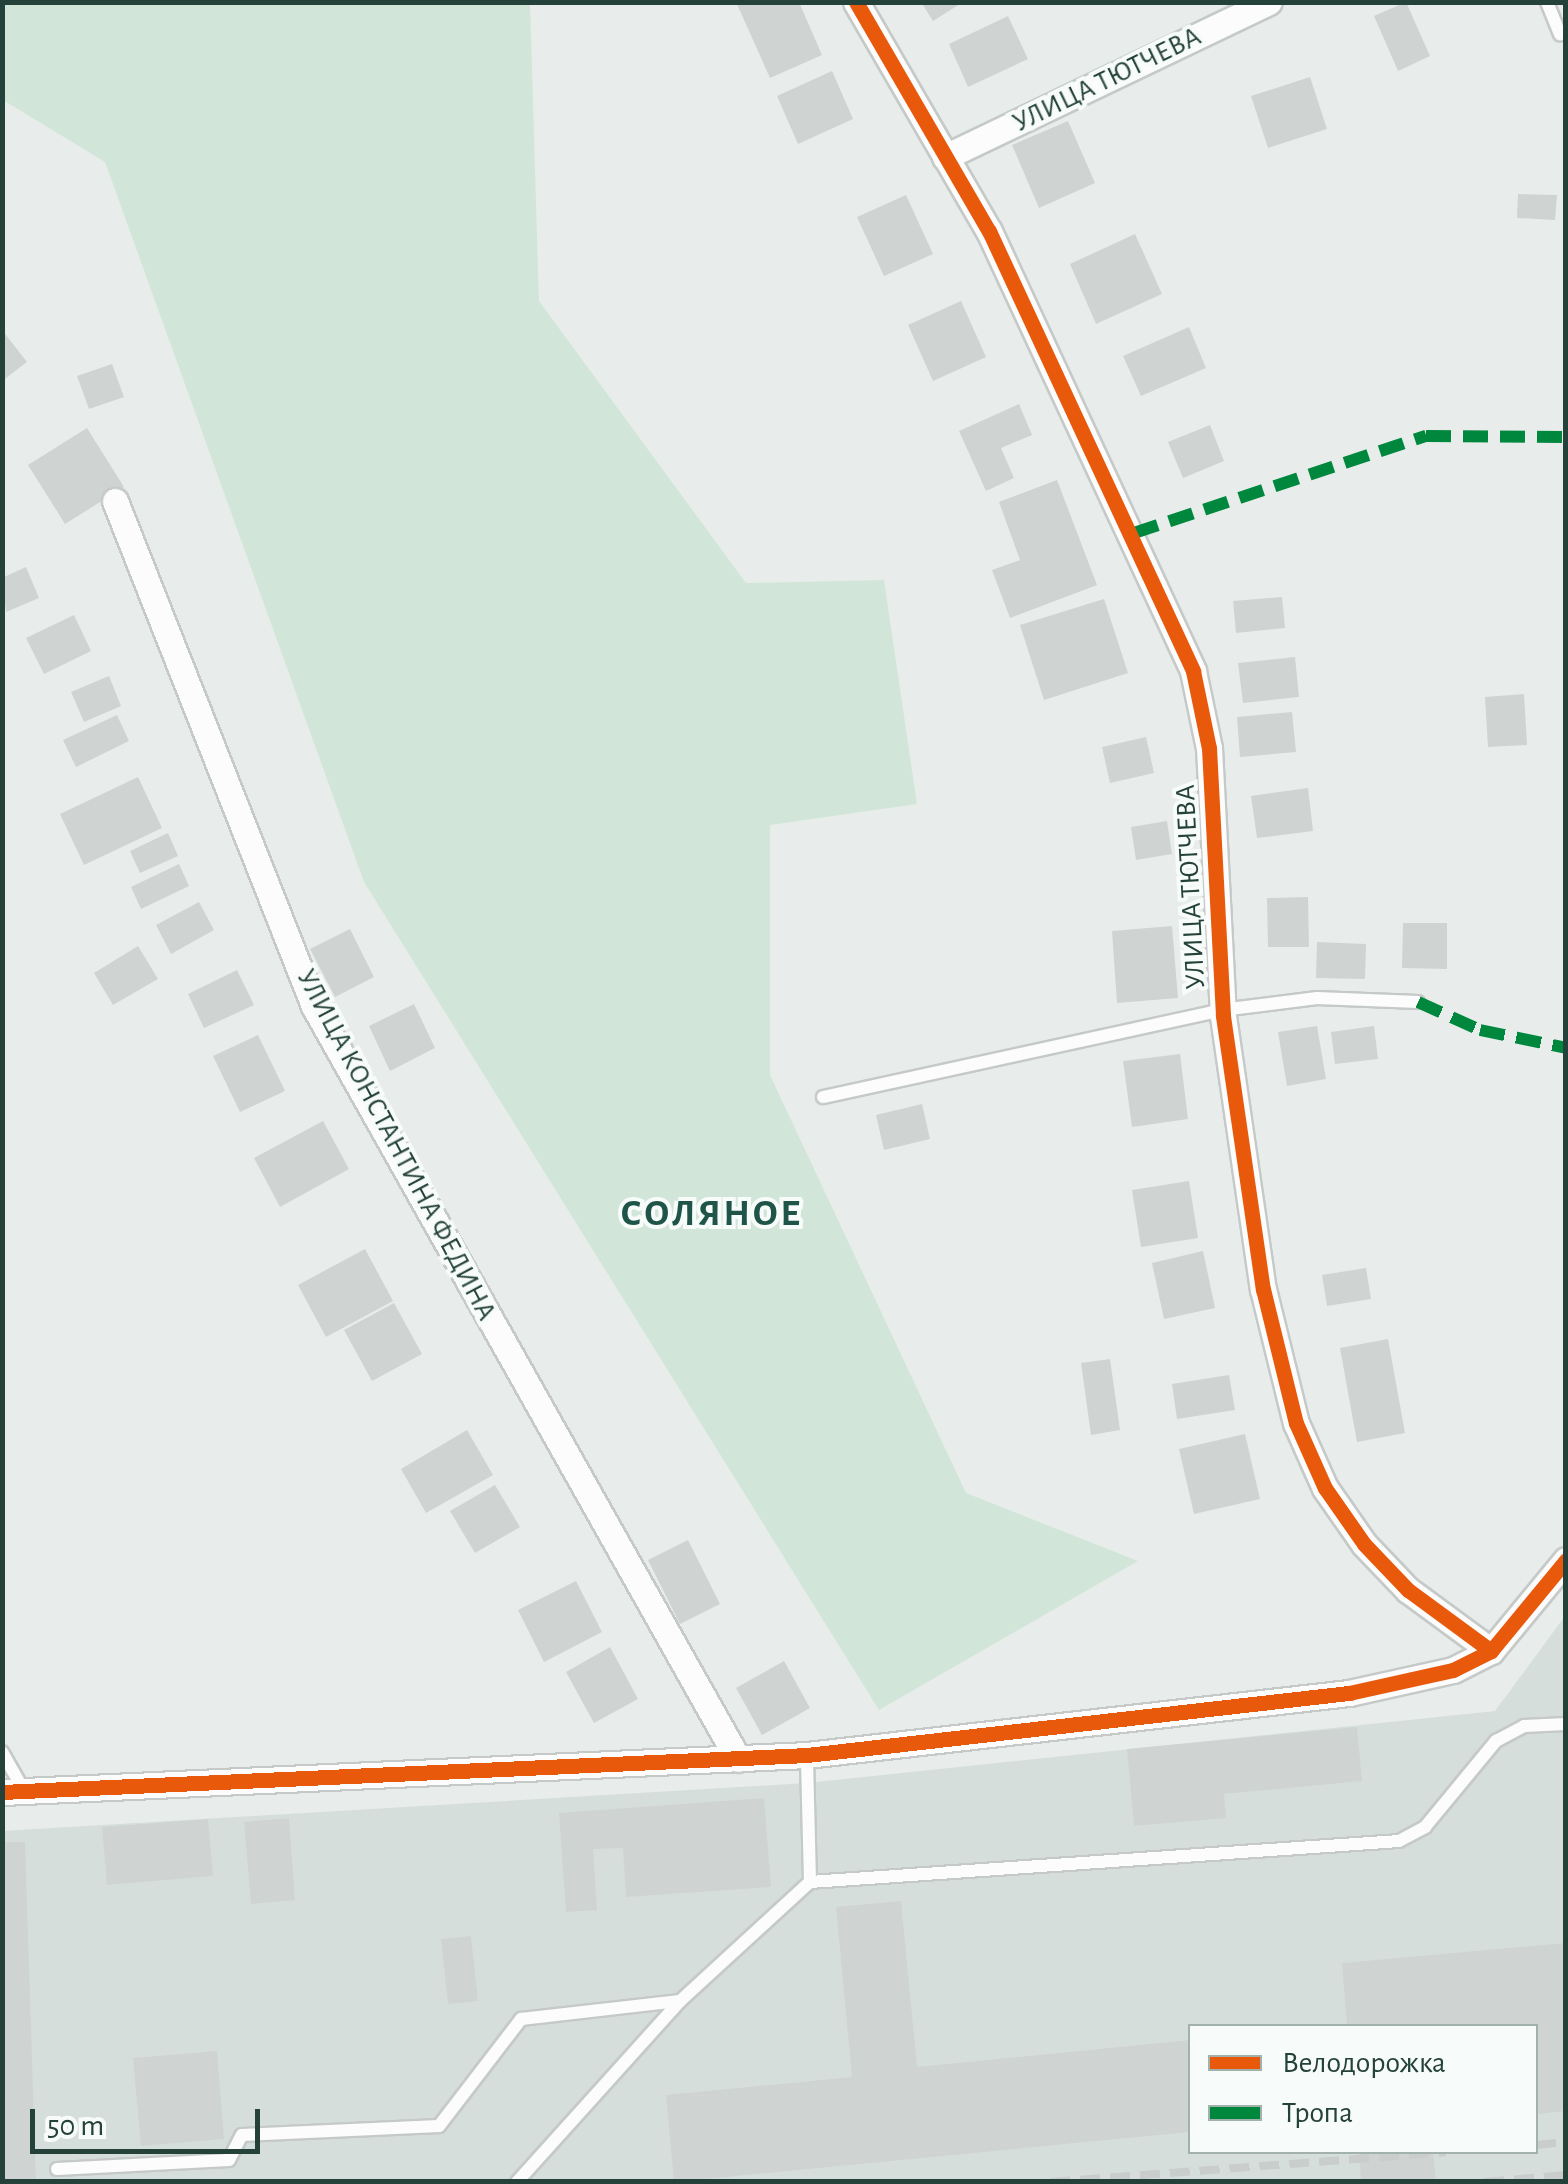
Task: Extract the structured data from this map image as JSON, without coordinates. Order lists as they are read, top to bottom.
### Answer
{
  "streets": {
    "street": ["УЛИЦА ТЮТЧЕВА", "УЛИЦА КОНСТАНТИНА ФЕДИНА"]
  },
  "districts": ["СОЛЯНОЕ"],
  "legend": ["Велодорожка", "Тропа"],
  "scale_bar": "50 m"
}
